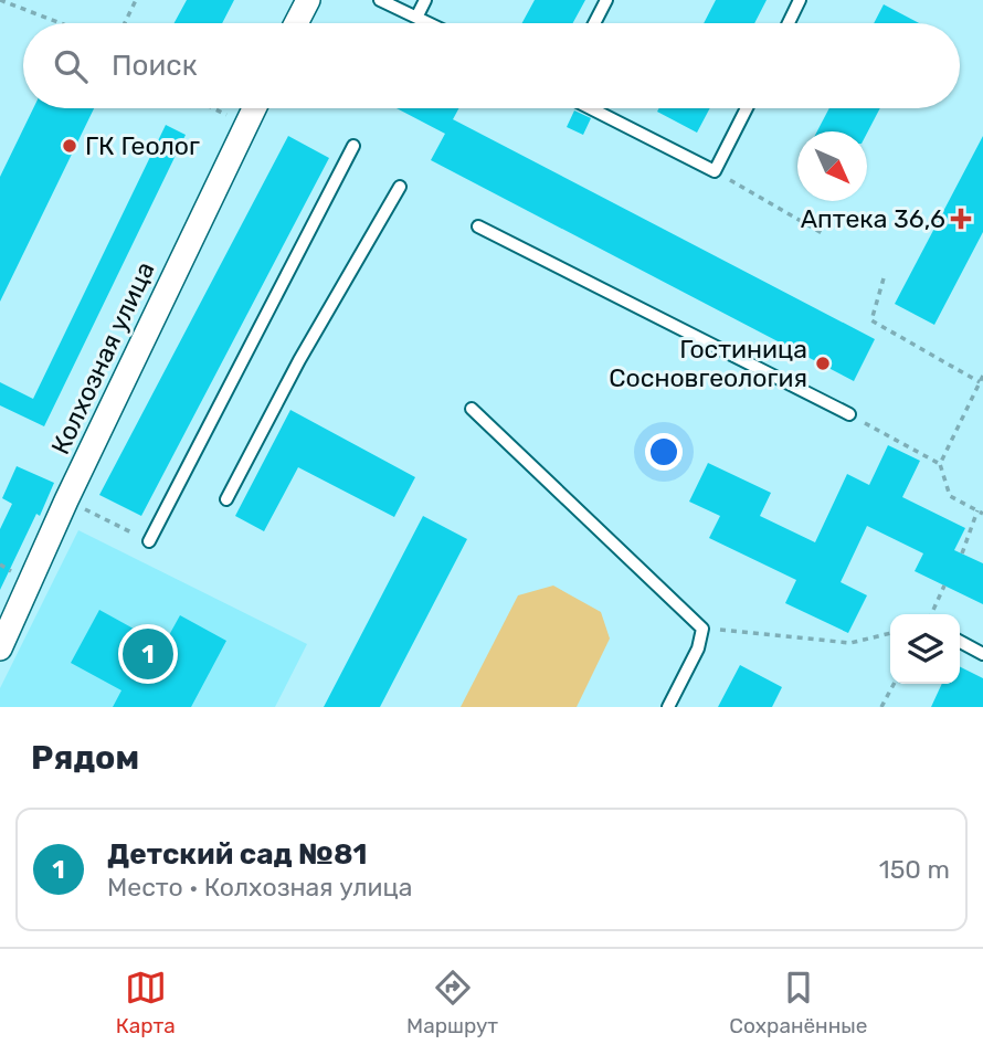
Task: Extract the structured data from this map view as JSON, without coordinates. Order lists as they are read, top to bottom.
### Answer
{
  "streets": {
    "street": ["Колхозная улица"]
  },
  "places": {
    "other": ["ГК Геолог", "Гостиница Сосновгеология"],
    "health": ["Аптека 36,6"]
  },
  "north": "bottom right",
  "page": {
    "search": "Поиск",
    "pins": "1",
    "heading": "Рядом",
    "list": [
      {
        "mark": "1",
        "name": "Детский сад №81",
        "note": "Место · Колхозная улица",
        "value": "150 m"
      }
    ],
    "nav": ["Карта", "Маршрут", "Сохранённые"]
  }
}
